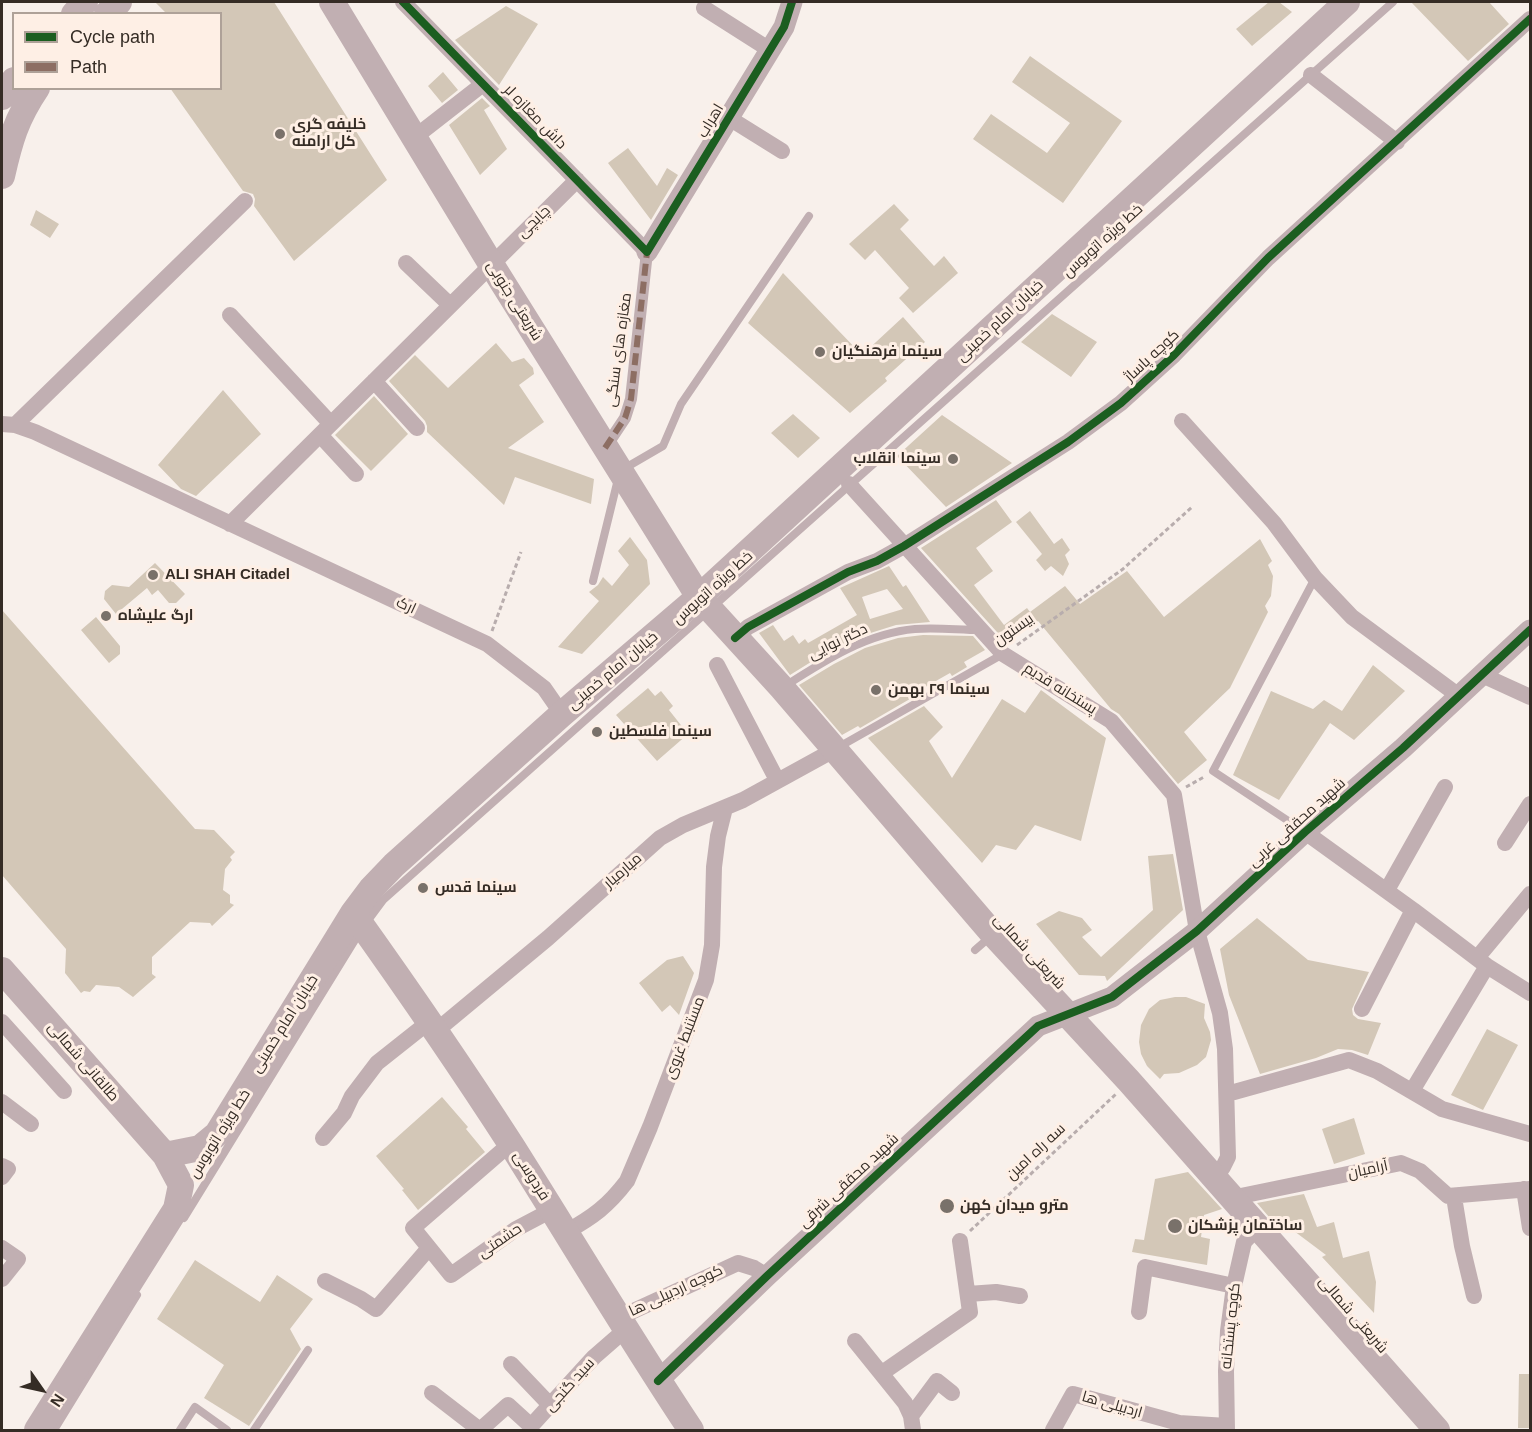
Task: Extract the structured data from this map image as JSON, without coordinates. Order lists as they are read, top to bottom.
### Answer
{
  "streets": {
    "main road": [
      "شریعتی جنوبی",
      "خیابان امام خمینی",
      "شریعتی شمالی",
      "طالقانی شمالی",
      "فردوسی"
    ],
    "street": [
      "داش مغازه لر",
      "اهراب",
      "چایچی",
      "مغازه های سنگی",
      "کوچه پاساژ",
      "ارک",
      "پستخانه قدیم",
      "شهید محققی غربی",
      "میارمیار",
      "مستنبط غروی",
      "آرامیان",
      "شهید محققی شرقی",
      "حشمتی",
      "کوچه اردبیلی ها",
      "کوچه پستخانه",
      "سید گنجی",
      "اردبیلی ها"
    ],
    "lane": ["خط ویژه اتوبوس", "بیستون", "دکتر نوایی"],
    "path": ["سه راه امین"]
  },
  "crossings": [
    ["داش مغازه لر", "اهراب"],
    ["داش مغازه لر", "چایچی"],
    ["داش مغازه لر", "مغازه های سنگی"],
    ["اهراب", "مغازه های سنگی"],
    ["چایچی", "شریعتی جنوبی"],
    ["خط ویژه اتوبوس", "شریعتی جنوبی"],
    ["خط ویژه اتوبوس", "خیابان امام خمینی"],
    ["خط ویژه اتوبوس", "پستخانه قدیم"],
    ["خط ویژه اتوبوس", "شریعتی شمالی"],
    ["خط ویژه اتوبوس", "فردوسی"],
    ["شریعتی جنوبی", "خیابان امام خمینی"],
    ["شریعتی جنوبی", "مغازه های سنگی"],
    ["شریعتی جنوبی", "شریعتی شمالی"],
    ["خیابان امام خمینی", "ارک"],
    ["خیابان امام خمینی", "شریعتی شمالی"],
    ["خیابان امام خمینی", "طالقانی شمالی"],
    ["خیابان امام خمینی", "فردوسی"],
    ["کوچه پاساژ", "پستخانه قدیم"],
    ["کوچه پاساژ", "شریعتی شمالی"],
    ["بیستون", "پستخانه قدیم"],
    ["بیستون", "میارمیار"],
    ["بیستون", "شریعتی شمالی"],
    ["دکتر نوایی", "پستخانه قدیم"],
    ["دکتر نوایی", "شریعتی شمالی"],
    ["شهید محققی غربی", "شریعتی شمالی"],
    ["شهید محققی غربی", "شهید محققی شرقی"],
    ["میارمیار", "شریعتی شمالی"],
    ["میارمیار", "مستنبط غروی"],
    ["میارمیار", "فردوسی"],
    ["شریعتی شمالی", "سه راه امین"],
    ["شریعتی شمالی", "آرامیان"],
    ["شریعتی شمالی", "شهید محققی شرقی"],
    ["شریعتی شمالی", "کوچه پستخانه"],
    ["مستنبط غروی", "فردوسی"],
    ["فردوسی", "شهید محققی شرقی"],
    ["فردوسی", "حشمتی"],
    ["فردوسی", "کوچه اردبیلی ها"],
    ["فردوسی", "سید گنجی"],
    ["شهید محققی شرقی", "کوچه اردبیلی ها"],
    ["کوچه اردبیلی ها", "سید گنجی"],
    ["کوچه پستخانه", "اردبیلی ها"]
  ],
  "places": [
    "خلیفه گری کل ارامنه",
    "سینما فرهنگیان",
    "سینما انقلاب",
    "ALI SHAH Citadel",
    "ارگ علیشاه",
    "سینما ۲۹ بهمن",
    "سینما فلسطین",
    "سینما قدس",
    "مترو میدان کهن",
    "ساختمان پزشکان"
  ],
  "legend": ["Cycle path", "Path"],
  "north": "bottom right"
}
